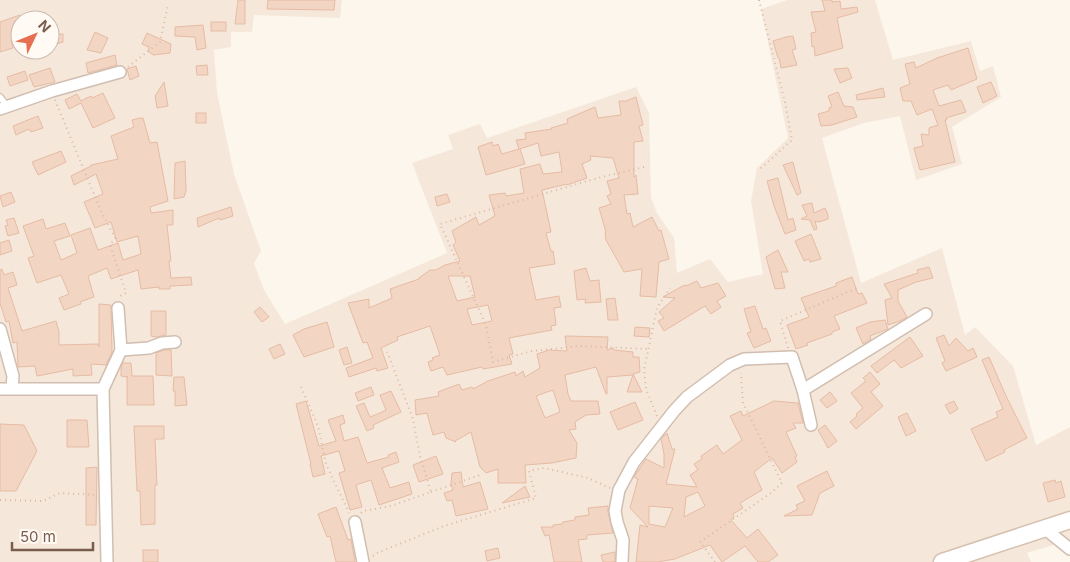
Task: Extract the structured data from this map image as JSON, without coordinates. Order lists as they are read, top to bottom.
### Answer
{
  "scale_bar": "50 m",
  "north": "top right"
}
